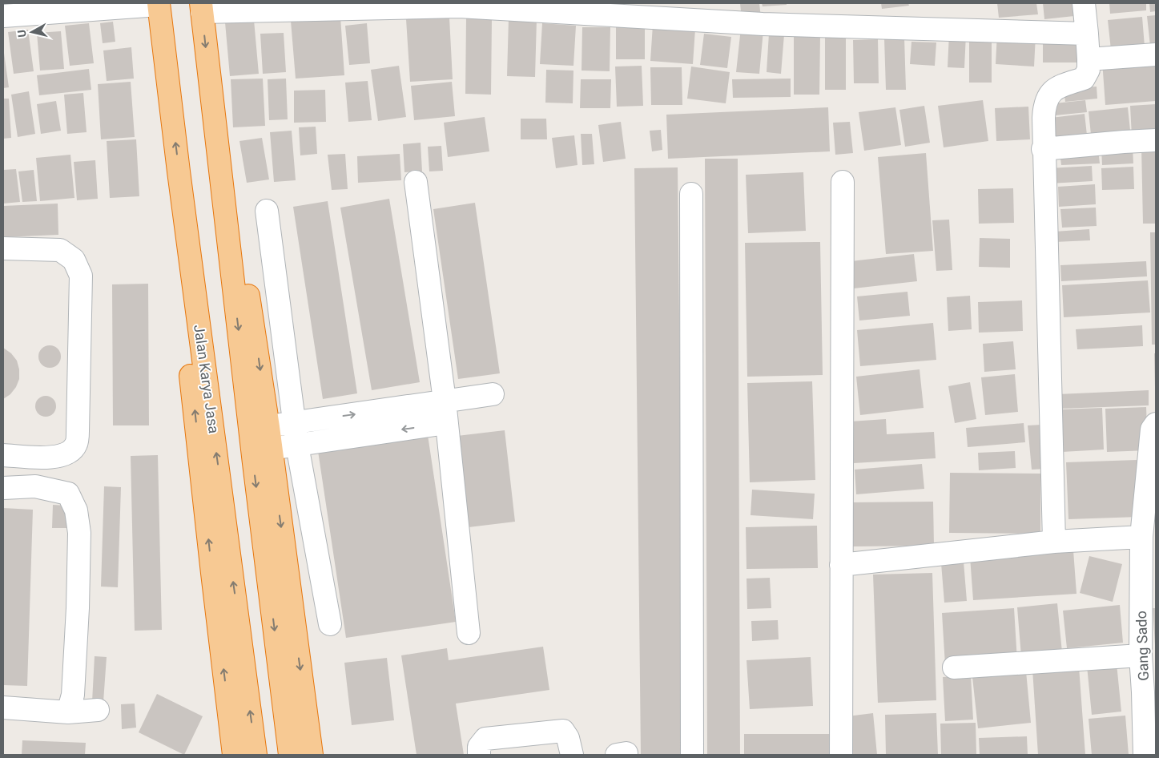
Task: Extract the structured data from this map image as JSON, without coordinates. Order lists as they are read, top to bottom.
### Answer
{
  "streets": {
    "highway": ["Jalan Karya Jasa"],
    "street": ["Gang Sado"]
  },
  "north": "left"
}
